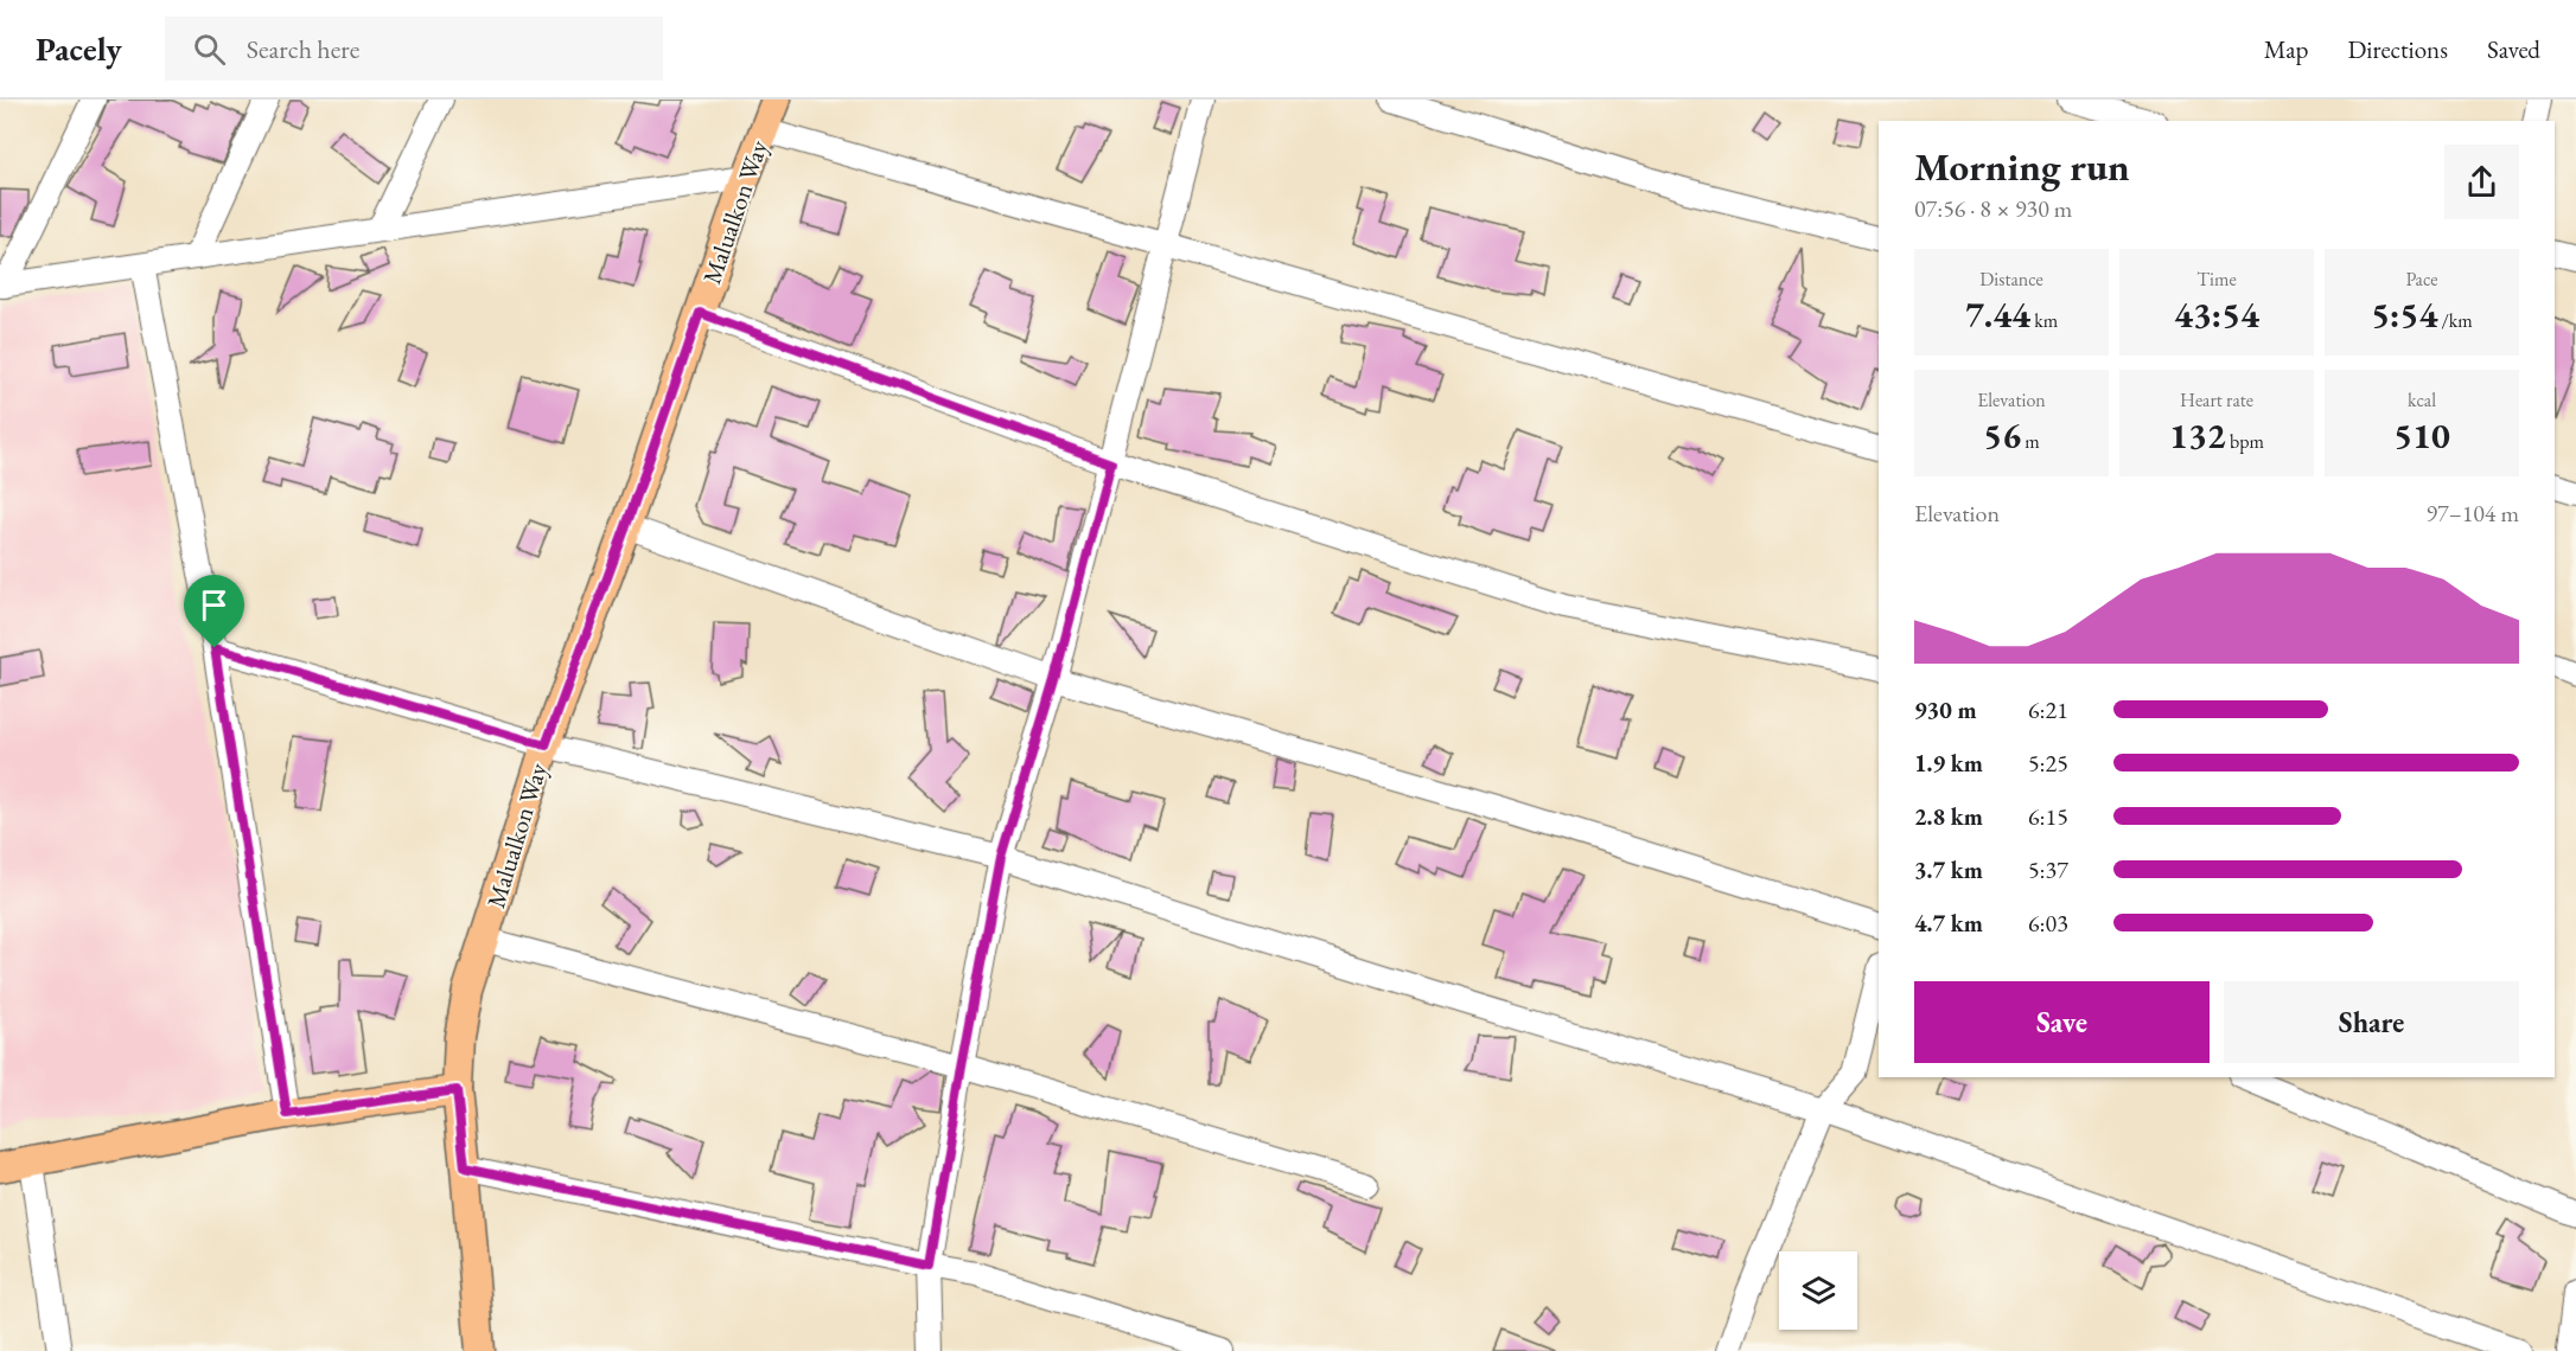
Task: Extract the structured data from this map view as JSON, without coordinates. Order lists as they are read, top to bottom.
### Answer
{
  "streets": {
    "main road": ["Malualkon Way"]
  },
  "page": {
    "header": "Pacely",
    "search": "Search here",
    "nav": ["Map", "Directions", "Saved"],
    "heading": ["Morning run", "07:56 · 8 × 930 m"],
    "stats": [
      ["Distance", "7.44 km"],
      ["Time", "43:54"],
      ["Pace", "5:54 /km"],
      ["Elevation", "56 m"],
      ["Heart rate", "132 bpm"],
      ["kcal", "510"]
    ],
    "chart": ["Elevation", "97–104 m"],
    "list": [
      {
        "name": "930 m",
        "note": "6:21"
      },
      {
        "name": "1.9 km",
        "note": "5:25"
      },
      {
        "name": "2.8 km",
        "note": "6:15"
      },
      {
        "name": "3.7 km",
        "note": "5:37"
      },
      {
        "name": "4.7 km",
        "note": "6:03"
      }
    ],
    "buttons": ["Save", "Share"]
  }
}
